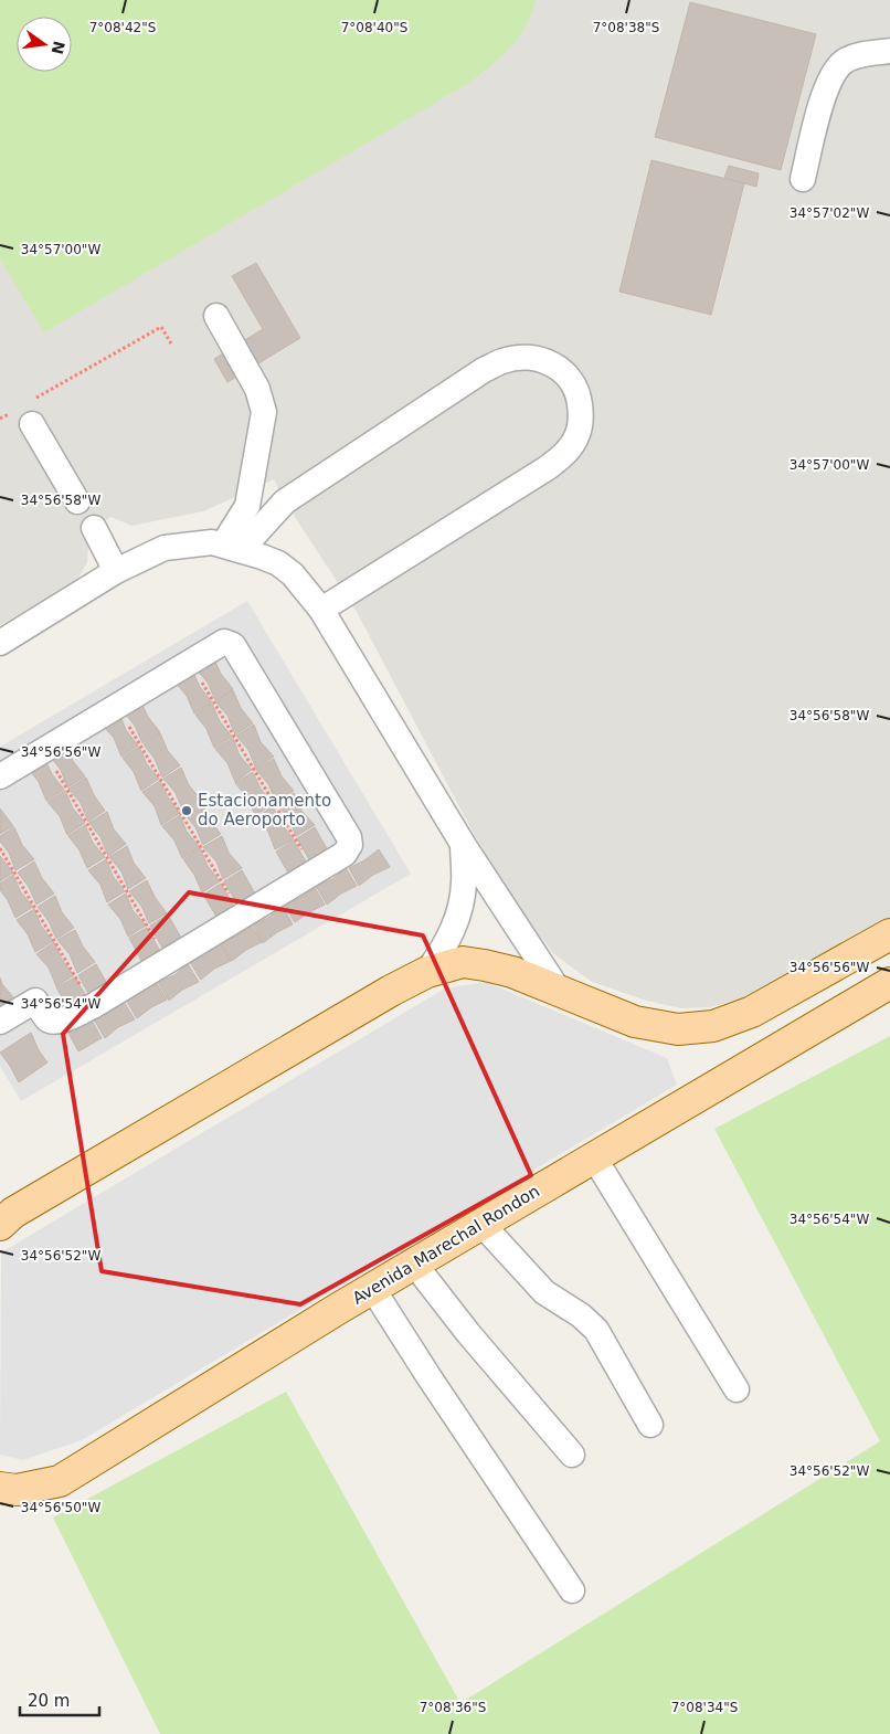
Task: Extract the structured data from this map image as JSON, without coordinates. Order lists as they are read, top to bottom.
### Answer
{
  "streets": {
    "main road": ["Avenida Marechal Rondon"]
  },
  "places": ["Estacionamento do Aeroporto"],
  "scale_bar": "20 m",
  "north": "right",
  "coordinates": [
    "7°08'42\"S",
    "7°08'40\"S",
    "7°08'38\"S",
    "34°57'02\"W",
    "34°57'00\"W",
    "34°56'58\"W",
    "34°56'56\"W",
    "34°56'54\"W",
    "34°56'52\"W",
    "34°56'50\"W",
    "7°08'36\"S",
    "7°08'34\"S"
  ]
}
